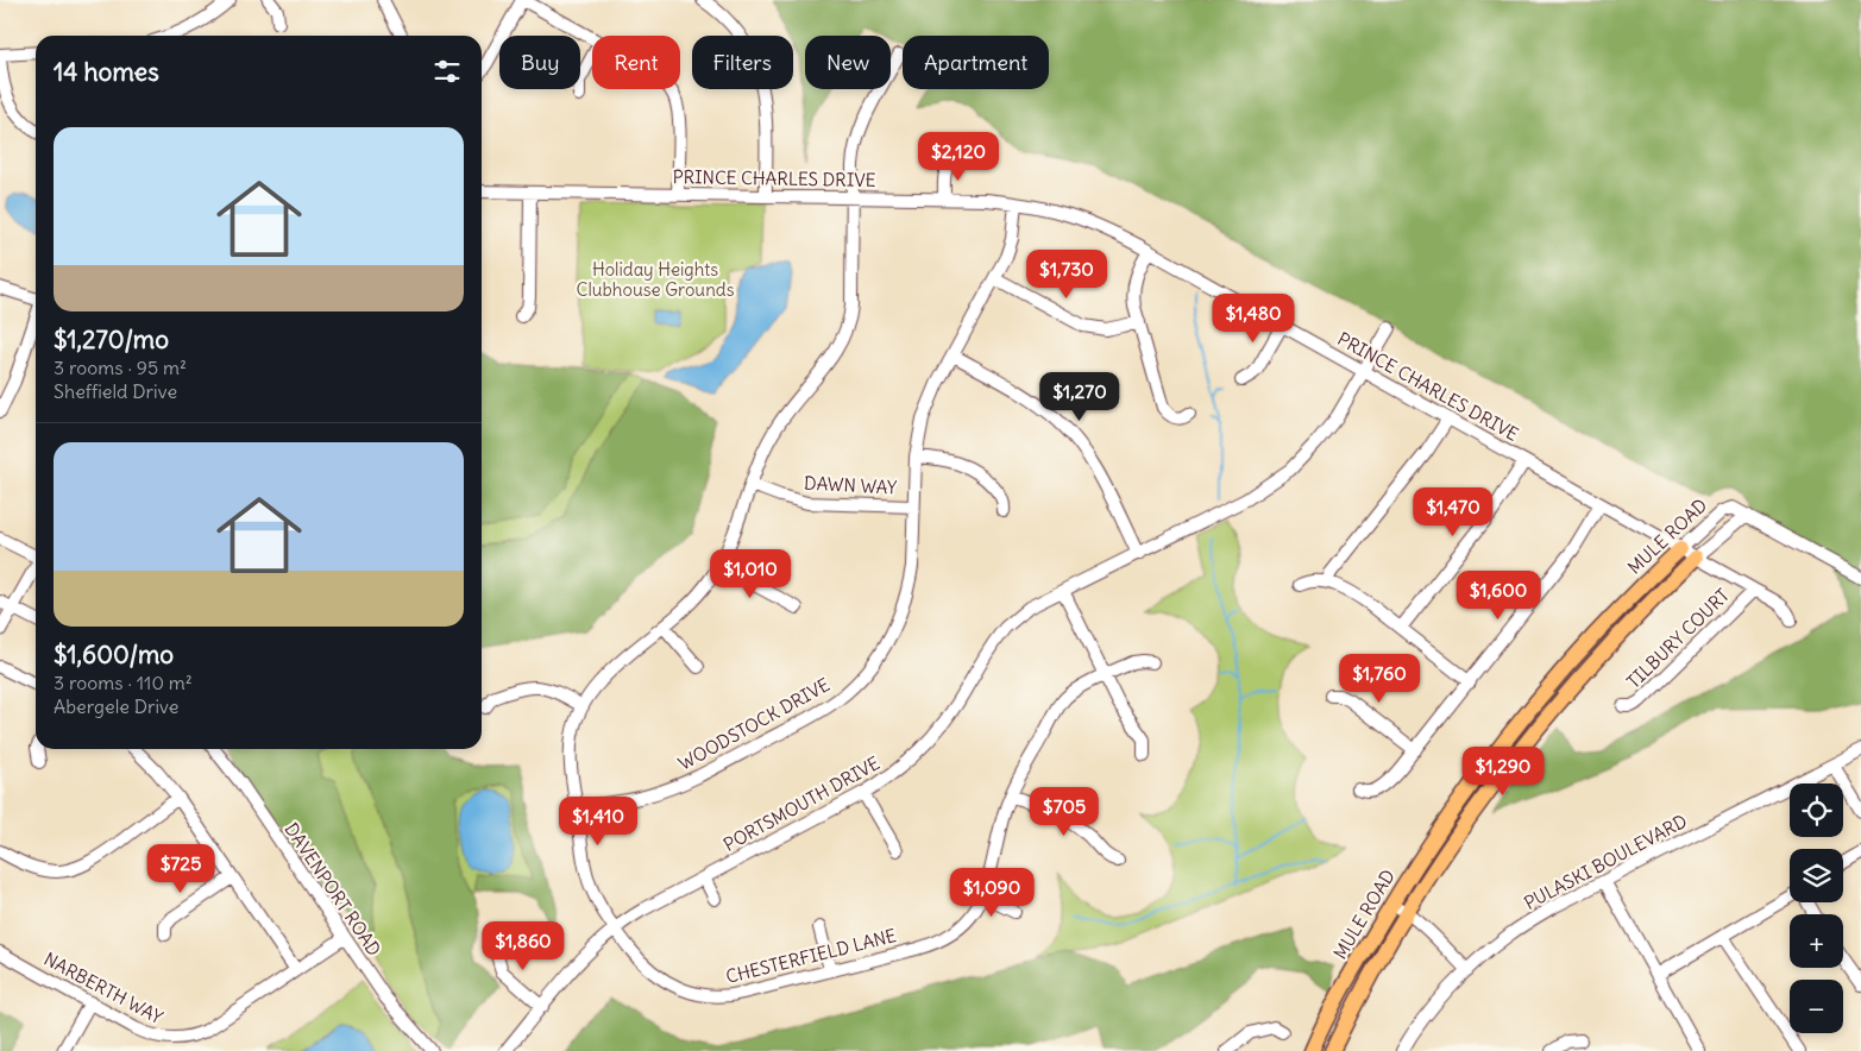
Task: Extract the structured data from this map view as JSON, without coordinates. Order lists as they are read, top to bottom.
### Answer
{
  "streets": {
    "main road": ["MULE ROAD"],
    "street": [
      "PRINCE CHARLES DRIVE",
      "DAWN WAY",
      "TILBURY COURT",
      "WOODSTOCK DRIVE",
      "PORTSMOUTH DRIVE",
      "PULASKI BOULEVARD",
      "DAVENPORT ROAD",
      "CHESTERFIELD LANE",
      "NARBERTH WAY"
    ]
  },
  "crossings": [
    ["PRINCE CHARLES DRIVE", "MULE ROAD"],
    ["PRINCE CHARLES DRIVE", "TILBURY COURT"],
    ["PRINCE CHARLES DRIVE", "WOODSTOCK DRIVE"],
    ["PRINCE CHARLES DRIVE", "PORTSMOUTH DRIVE"],
    ["PRINCE CHARLES DRIVE", "CHESTERFIELD LANE"],
    ["DAWN WAY", "WOODSTOCK DRIVE"],
    ["DAWN WAY", "CHESTERFIELD LANE"],
    ["WOODSTOCK DRIVE", "CHESTERFIELD LANE"],
    ["PORTSMOUTH DRIVE", "CHESTERFIELD LANE"],
    ["DAVENPORT ROAD", "NARBERTH WAY"]
  ],
  "parks": ["Holiday Heights Clubhouse Grounds"],
  "page": {
    "chip": [
      "Buy",
      "Rent",
      "Filters",
      "New",
      "Apartment"
    ],
    "heading": "14 homes",
    "list": [
      {
        "name": "$1,270/mo",
        "note": "3 rooms · 95 m² · Sheffield Drive"
      },
      {
        "name": "$1,600/mo",
        "note": "3 rooms · 110 m² · Abergele Drive"
      }
    ],
    "price": [
      "$2,120",
      "$1,730",
      "$1,480",
      "$1,270",
      "$1,470",
      "$1,010",
      "$1,600",
      "$1,760",
      "$1,290",
      "$705",
      "$1,410",
      "$725",
      "$1,090",
      "$1,860"
    ],
    "map_buttons": ["+", "−"]
  }
}
